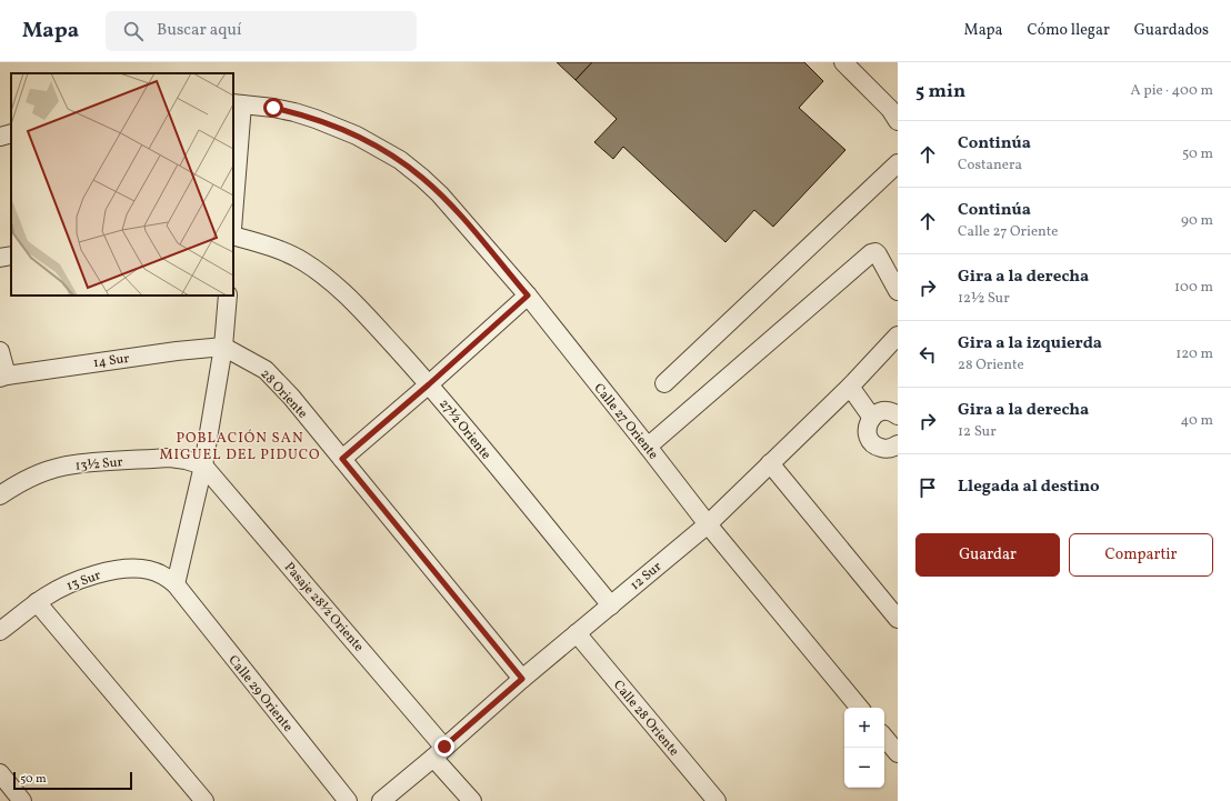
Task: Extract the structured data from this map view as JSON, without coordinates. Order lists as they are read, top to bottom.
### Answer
{
  "streets": {
    "street": [
      "14 Sur",
      "28 Oriente",
      "Calle 27 Oriente",
      "27½ Oriente",
      "13½ Sur",
      "12 Sur",
      "13 Sur",
      "Pasaje 28½ Oriente",
      "Calle 29 Oriente",
      "Calle 28 Oriente"
    ]
  },
  "crossings": [
    ["14 Sur", "28 Oriente"],
    ["28 Oriente", "12 Sur"],
    ["Calle 27 Oriente", "12 Sur"],
    ["27½ Oriente", "12 Sur"],
    ["13½ Sur", "Pasaje 28½ Oriente"],
    ["12 Sur", "Pasaje 28½ Oriente"],
    ["12 Sur", "Calle 28 Oriente"],
    ["13 Sur", "Calle 29 Oriente"]
  ],
  "districts": ["POBLACIÓN SAN MIGUEL DEL PIDUCO"],
  "scale_bar": "50 m",
  "page": {
    "header": "Mapa",
    "search": "Buscar aquí",
    "nav": ["Mapa", "Cómo llegar", "Guardados"],
    "heading": ["5 min", "A pie · 400 m"],
    "list": [
      ["Continúa", "Costanera", "50 m"],
      ["Continúa", "Calle 27 Oriente", "90 m"],
      ["Gira a la derecha", "12½ Sur", "100 m"],
      ["Gira a la izquierda", "28 Oriente", "120 m"],
      ["Gira a la derecha", "12 Sur", "40 m"],
      "Llegada al destino"
    ],
    "buttons": ["Guardar", "Compartir"],
    "map_buttons": ["+", "−"],
    "scale": "50 m"
  }
}
